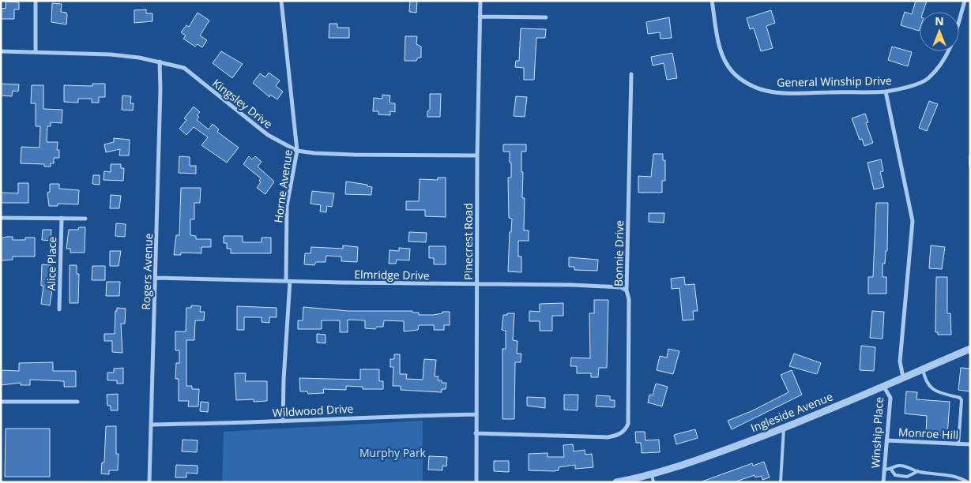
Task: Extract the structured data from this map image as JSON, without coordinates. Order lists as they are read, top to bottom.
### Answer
{
  "streets": {
    "street": [
      "General Winship Drive",
      "Kingsley Drive",
      "Horne Avenue",
      "Pinecrest Road",
      "Bonnie Drive",
      "Alice Place",
      "Rogers Avenue",
      "Elmridge Drive",
      "Wildwood Drive",
      "Ingleside Avenue",
      "Winship Place",
      "Monroe Hill"
    ]
  },
  "crossings": [
    ["Kingsley Drive", "Horne Avenue"],
    ["Kingsley Drive", "Pinecrest Road"],
    ["Kingsley Drive", "Rogers Avenue"],
    ["Horne Avenue", "Elmridge Drive"],
    ["Horne Avenue", "Wildwood Drive"],
    ["Pinecrest Road", "Bonnie Drive"],
    ["Pinecrest Road", "Elmridge Drive"],
    ["Pinecrest Road", "Wildwood Drive"],
    ["Bonnie Drive", "Elmridge Drive"],
    ["Rogers Avenue", "Elmridge Drive"],
    ["Rogers Avenue", "Wildwood Drive"],
    ["Ingleside Avenue", "Winship Place"],
    ["Winship Place", "Monroe Hill"]
  ],
  "parks": ["Murphy Park"],
  "north": "top"
}
